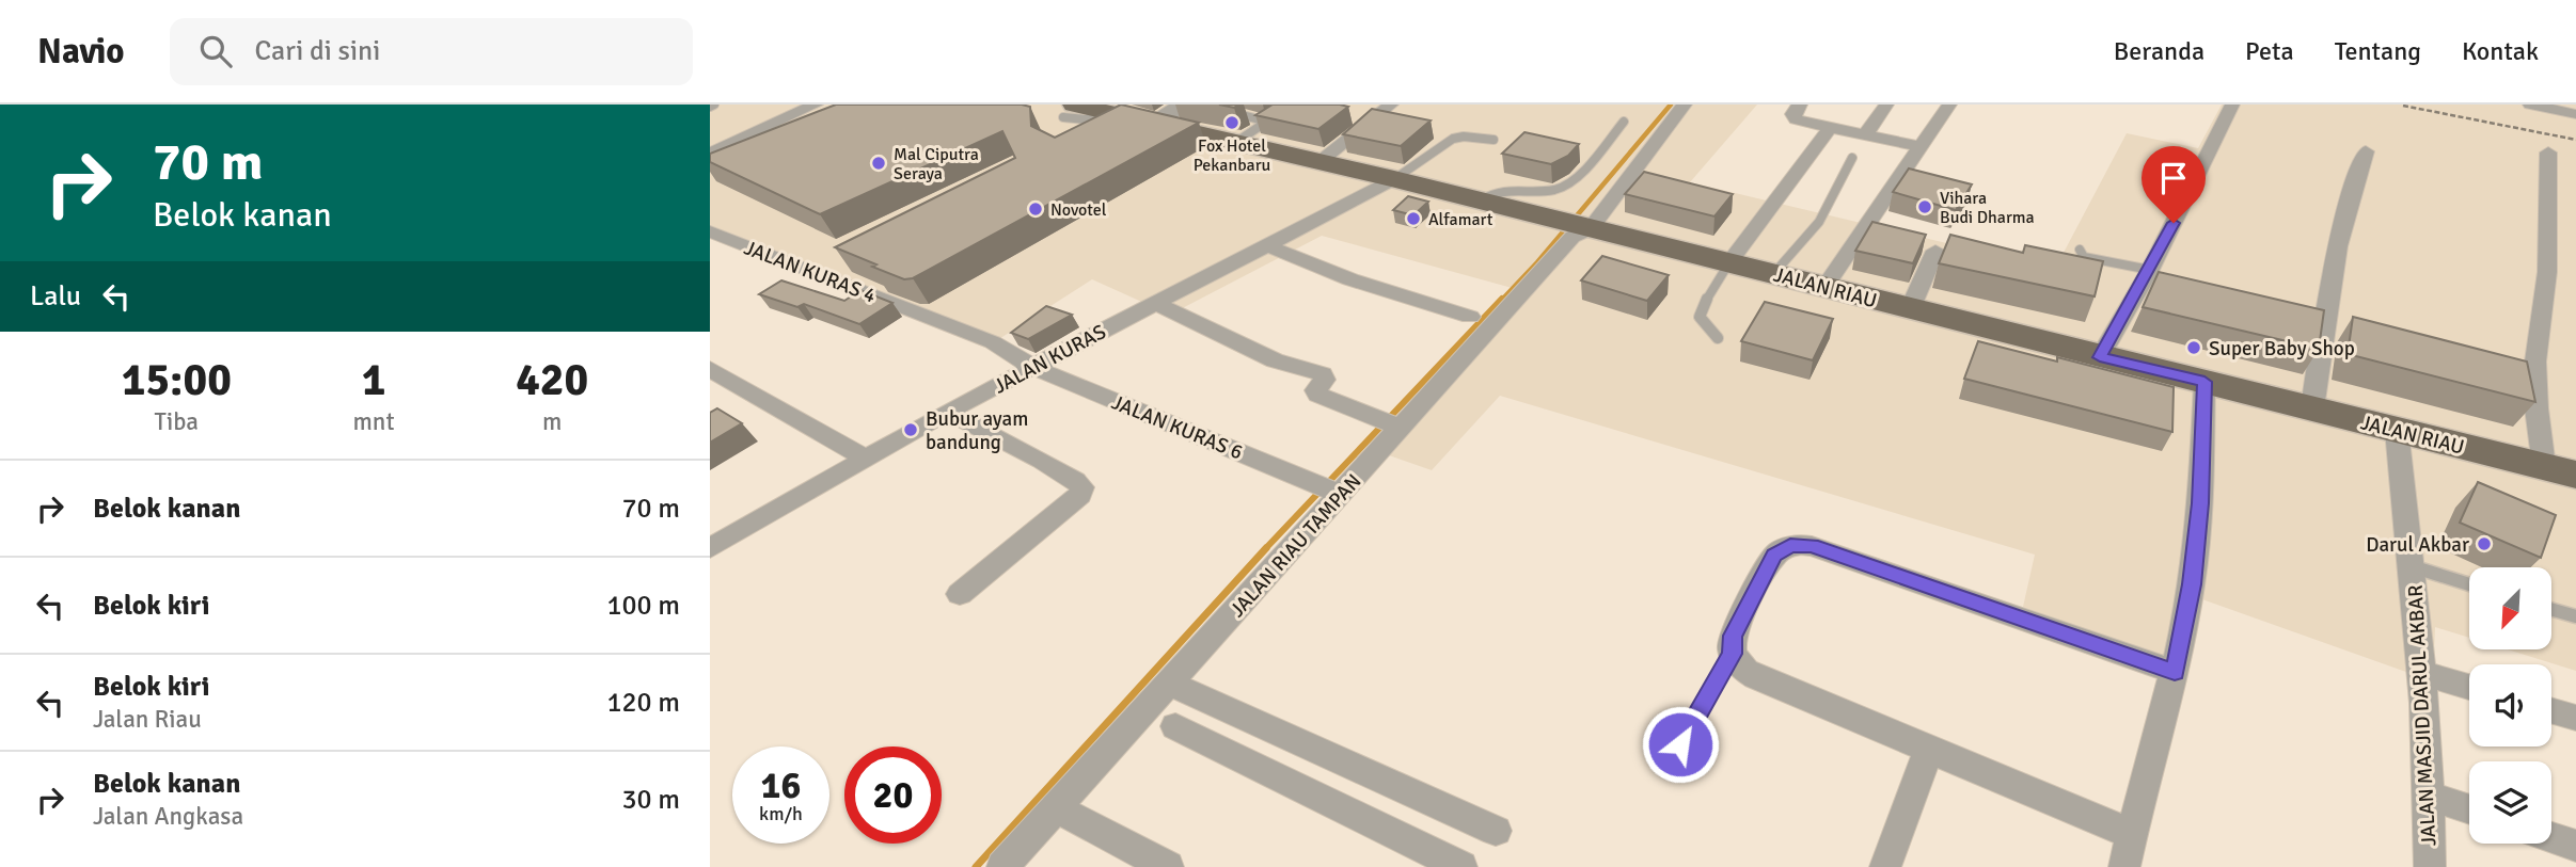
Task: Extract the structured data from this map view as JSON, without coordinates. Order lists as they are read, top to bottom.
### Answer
{
  "streets": {
    "main road": ["JALAN RIAU"],
    "street": [
      "JALAN KURAS 4",
      "JALAN KURAS",
      "JALAN KURAS 6",
      "JALAN RIAU TAMPAN",
      "JALAN MASJID DARUL AKBAR"
    ]
  },
  "crossings": [
    ["JALAN KURAS 4", "JALAN KURAS"],
    ["JALAN KURAS 4", "JALAN KURAS 6"],
    ["JALAN RIAU", "JALAN KURAS"],
    ["JALAN RIAU", "JALAN RIAU TAMPAN"],
    ["JALAN RIAU", "JALAN MASJID DARUL AKBAR"],
    ["JALAN KURAS", "JALAN KURAS 6"],
    ["JALAN KURAS 6", "JALAN RIAU TAMPAN"]
  ],
  "places": [
    "Fox Hotel Pekanbaru",
    "Mal Ciputra Seraya",
    "Vihara Budi Dharma",
    "Novotel",
    "Alfamart",
    "Super Baby Shop",
    "Bubur ayam bandung",
    "Darul Akbar"
  ],
  "north": "bottom left",
  "page": {
    "header": "Navio",
    "search": "Cari di sini",
    "nav": [
      "Beranda",
      "Peta",
      "Tentang",
      "Kontak"
    ],
    "turn": ["70 m", "Belok kanan"],
    "then": "Lalu",
    "eta": [
      "15:00",
      "Tiba",
      "1",
      "mnt",
      "420",
      "m"
    ],
    "list": [
      {
        "name": "Belok kanan",
        "value": "70 m"
      },
      {
        "name": "Belok kiri",
        "value": "100 m"
      },
      {
        "name": "Belok kiri",
        "note": "Jalan Riau",
        "value": "120 m"
      },
      {
        "name": "Belok kanan",
        "note": "Jalan Angkasa",
        "value": "30 m"
      }
    ],
    "speed": "16 km/h",
    "limit": "20"
  }
}
